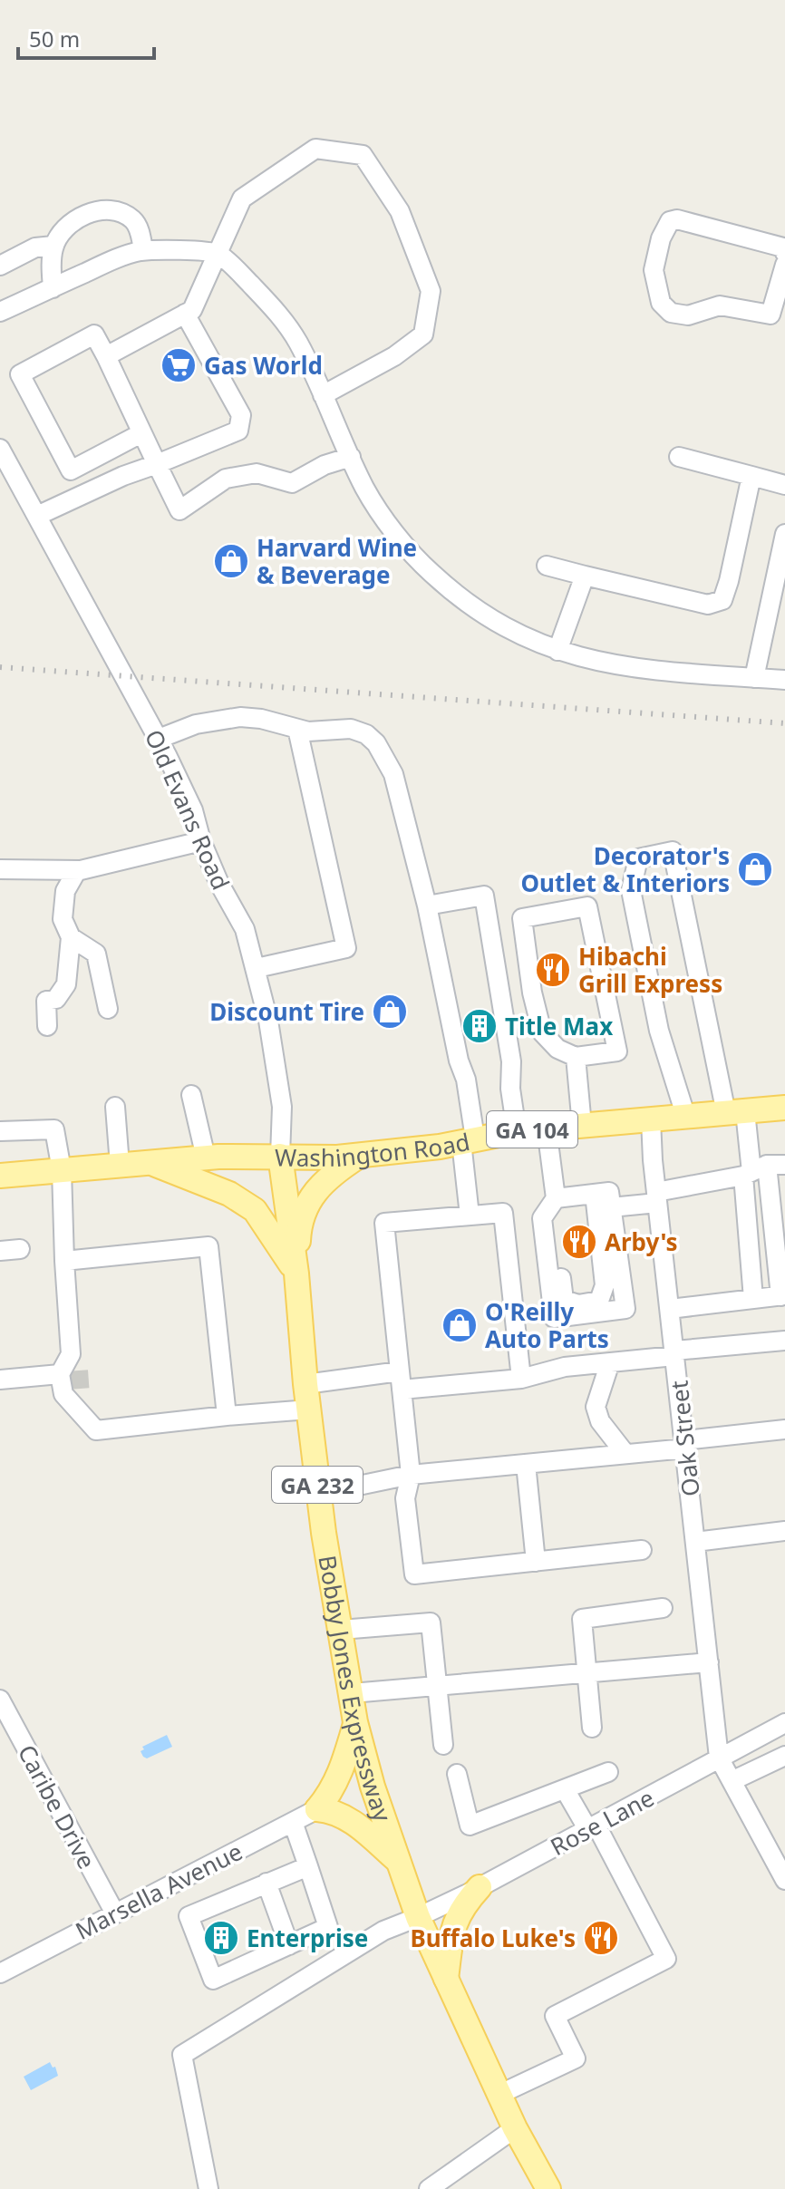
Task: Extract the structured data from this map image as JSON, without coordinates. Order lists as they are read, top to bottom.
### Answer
{
  "streets": {
    "main road": [
      "GA 104",
      "Washington Road",
      "GA 232",
      "Bobby Jones Expressway"
    ],
    "street": [
      "Old Evans Road",
      "Oak Street",
      "Caribe Drive",
      "Rose Lane",
      "Marsella Avenue"
    ]
  },
  "crossings": [
    ["Old Evans Road", "Washington Road"],
    ["Old Evans Road", "Bobby Jones Expressway"],
    ["Washington Road", "Oak Street"],
    ["Washington Road", "Bobby Jones Expressway"],
    ["Oak Street", "Rose Lane"],
    ["Bobby Jones Expressway", "Rose Lane"],
    ["Caribe Drive", "Marsella Avenue"]
  ],
  "places": {
    "supermarket": ["Gas World"],
    "shop": [
      "Harvard Wine & Beverage",
      "Decorator's Outlet & Interiors",
      "Discount Tire",
      "O'Reilly Auto Parts"
    ],
    "restaurant": ["Hibachi Grill Express", "Arby's", "Buffalo Luke's"],
    "building": ["Title Max", "Enterprise"]
  },
  "scale_bar": "50 m"
}
